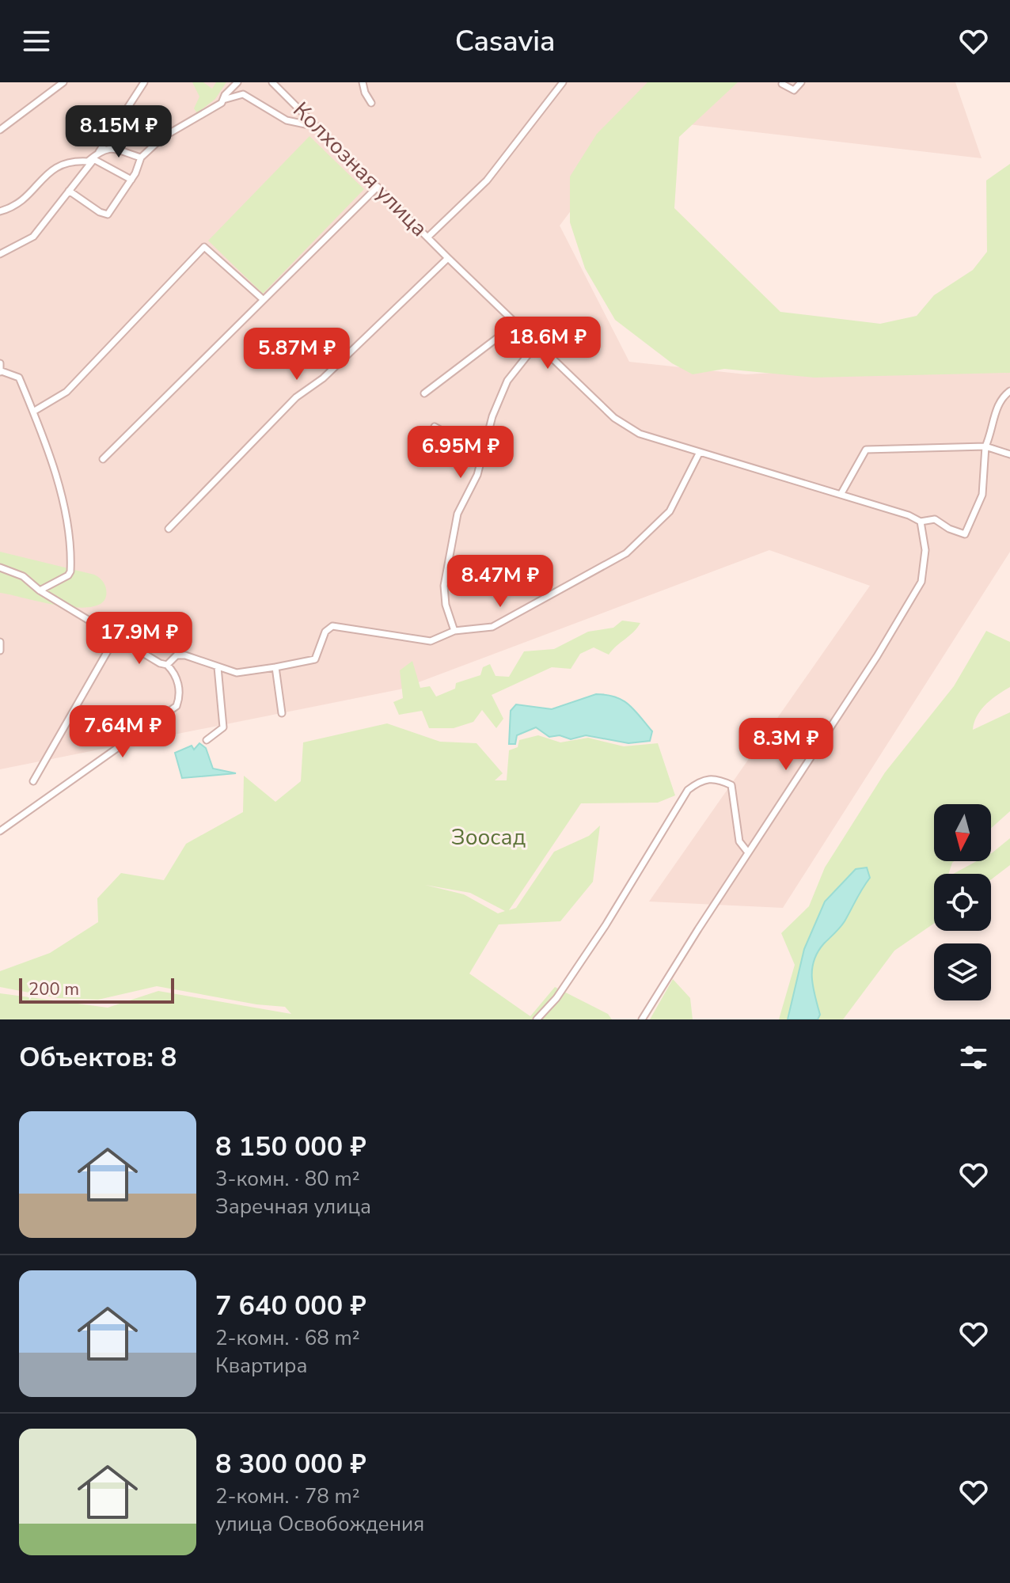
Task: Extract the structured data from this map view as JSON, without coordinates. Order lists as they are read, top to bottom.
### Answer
{
  "streets": {
    "street": ["Колхозная улица"]
  },
  "parks": ["Зоосад"],
  "scale_bar": "200 m",
  "north": "bottom",
  "page": {
    "header": "Casavia",
    "price": [
      "8.15M ₽",
      "18.6M ₽",
      "5.87M ₽",
      "6.95M ₽",
      "8.47M ₽",
      "17.9M ₽",
      "7.64M ₽",
      "8.3M ₽"
    ],
    "scale": "200 m",
    "heading": "Объектов: 8",
    "list": [
      {
        "name": "8 150 000 ₽",
        "note": "3-комн. · 80 m² · Заречная улица"
      },
      {
        "name": "7 640 000 ₽",
        "note": "2-комн. · 68 m² · Квартира"
      },
      {
        "name": "8 300 000 ₽",
        "note": "2-комн. · 78 m² · улица Освобождения"
      }
    ]
  }
}
